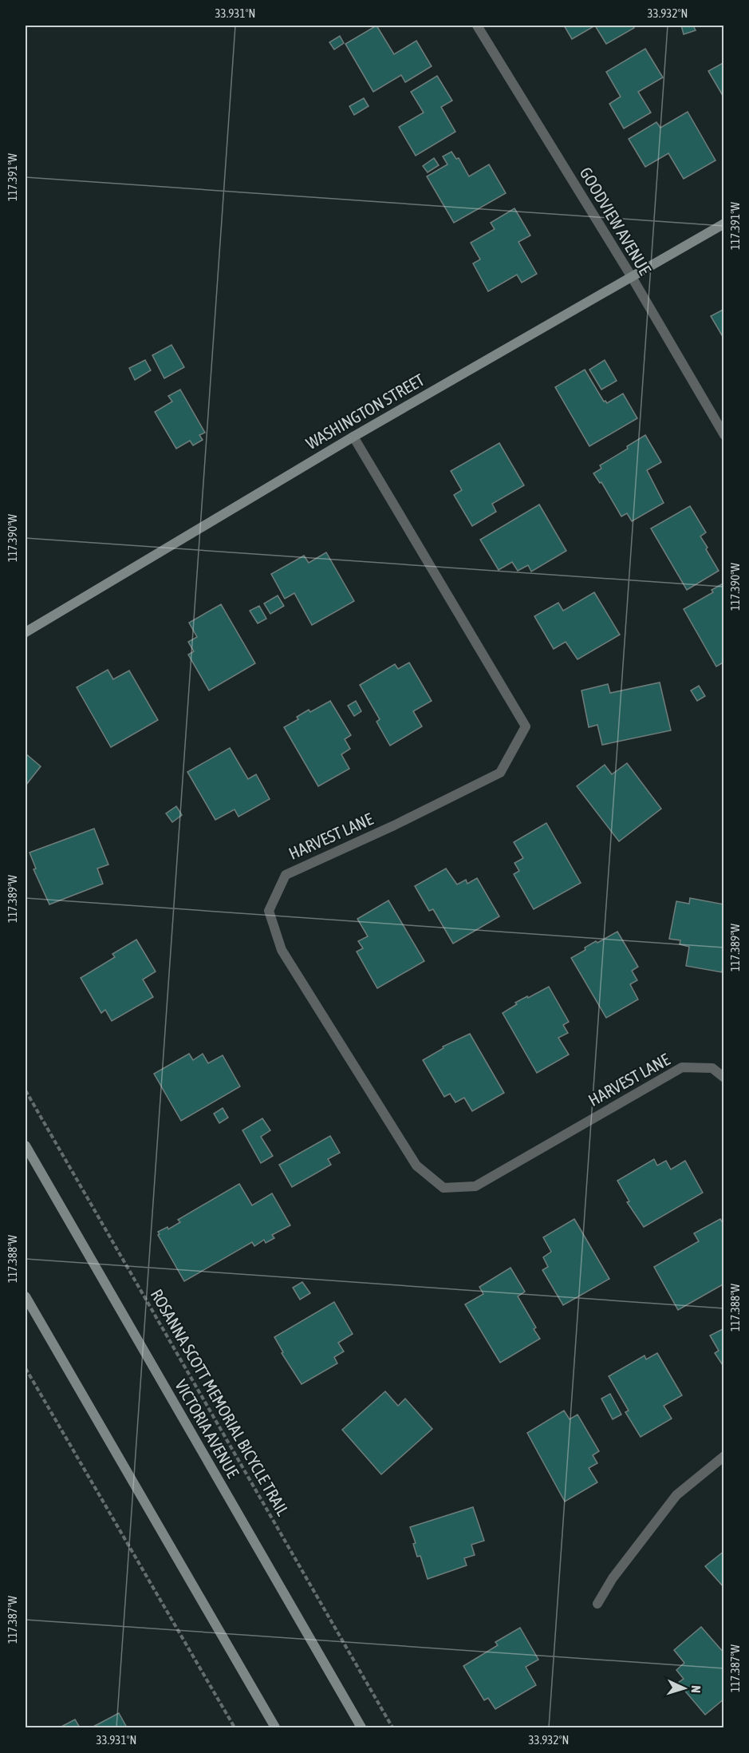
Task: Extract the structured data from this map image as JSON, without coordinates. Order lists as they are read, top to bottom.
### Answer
{
  "streets": {
    "main road": ["WASHINGTON STREET", "VICTORIA AVENUE"],
    "street": ["GOODVIEW AVENUE", "HARVEST LANE"],
    "path": ["ROSANNA SCOTT MEMORIAL BICYCLE TRAIL"]
  },
  "crossings": [
    ["GOODVIEW AVENUE", "WASHINGTON STREET"],
    ["WASHINGTON STREET", "HARVEST LANE"]
  ],
  "north": "right",
  "coordinates": [
    "33.931°N",
    "33.932°N",
    "117.391°W",
    "117.390°W",
    "117.389°W",
    "117.388°W",
    "117.387°W"
  ]
}
